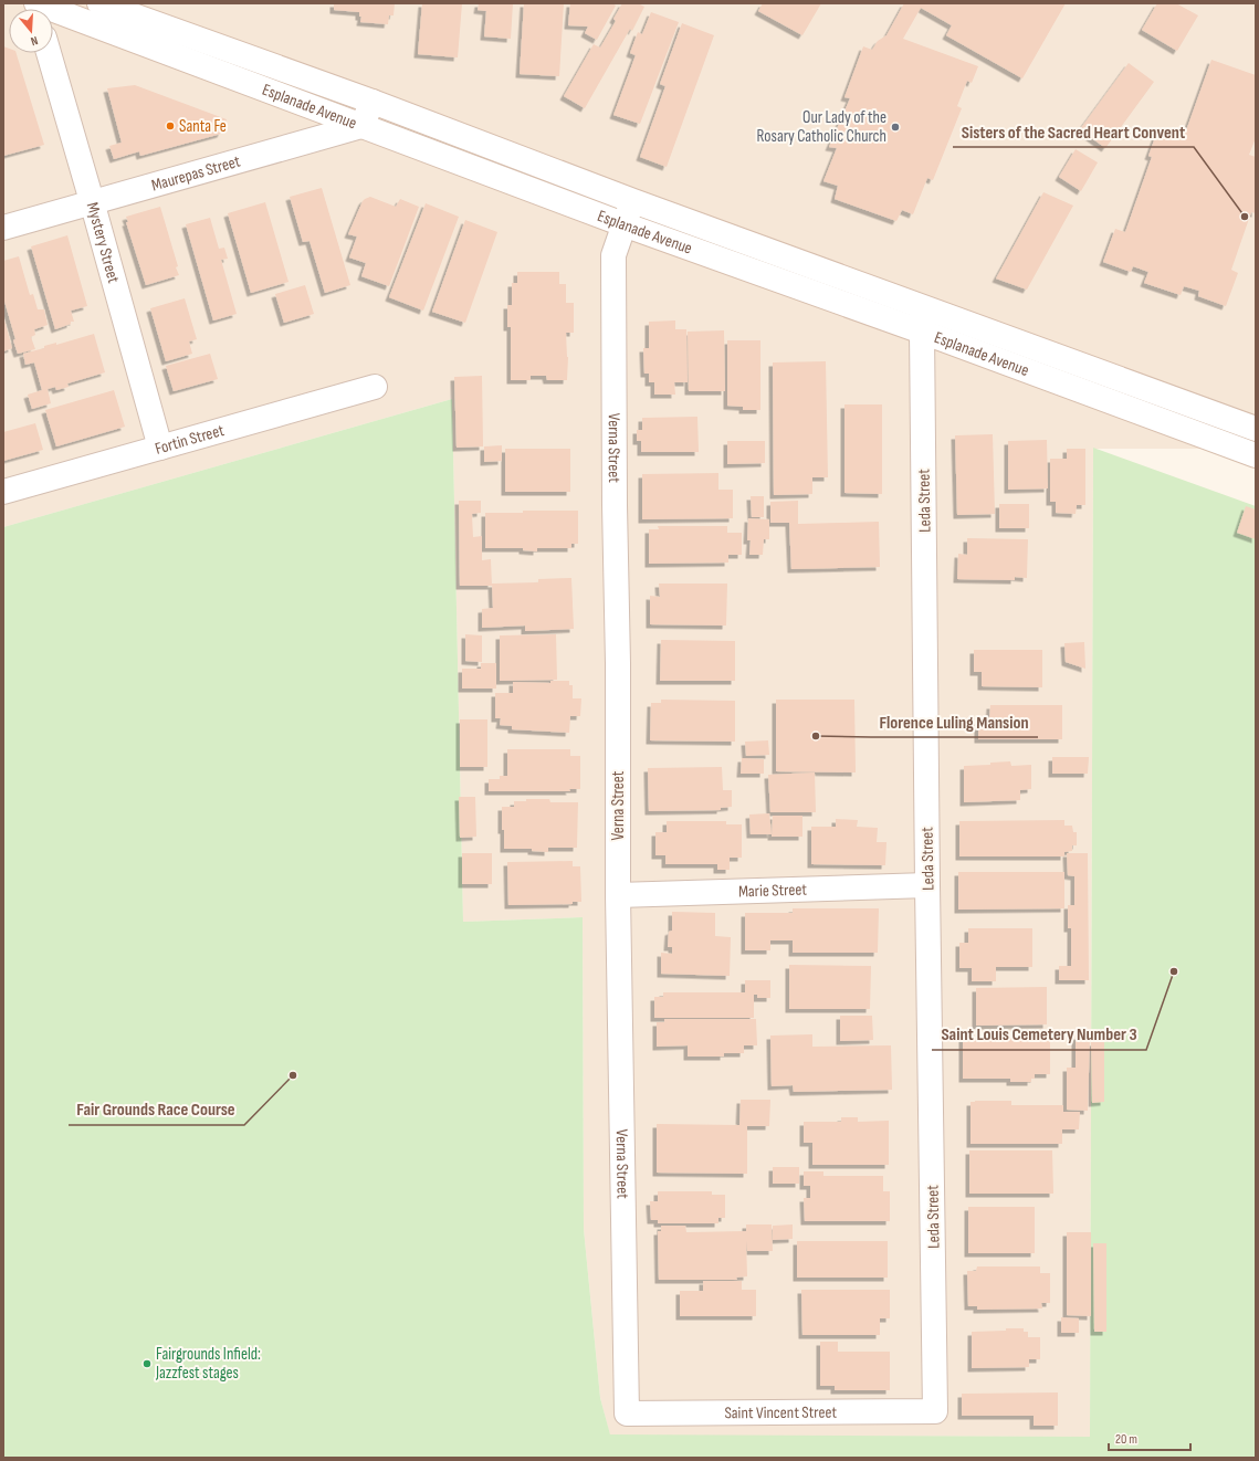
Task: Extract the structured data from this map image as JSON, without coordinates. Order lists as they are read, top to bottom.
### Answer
{
  "streets": {
    "street": [
      "Esplanade Avenue",
      "Maurepas Street",
      "Mystery Street",
      "Fortin Street",
      "Verna Street",
      "Leda Street",
      "Marie Street",
      "Saint Vincent Street"
    ]
  },
  "crossings": [
    ["Esplanade Avenue", "Maurepas Street"],
    ["Esplanade Avenue", "Verna Street"],
    ["Esplanade Avenue", "Leda Street"],
    ["Maurepas Street", "Mystery Street"],
    ["Mystery Street", "Fortin Street"],
    ["Verna Street", "Marie Street"],
    ["Verna Street", "Saint Vincent Street"],
    ["Leda Street", "Marie Street"],
    ["Leda Street", "Saint Vincent Street"]
  ],
  "places": [
    "Santa Fe",
    "Our Lady of the Rosary Catholic Church",
    "Sisters of the Sacred Heart Convent",
    "Florence Luling Mansion",
    "Saint Louis Cemetery Number 3",
    "Fair Grounds Race Course",
    "Fairgrounds Infield: Jazzfest stages"
  ],
  "scale_bar": "20 m",
  "north": "bottom"
}
